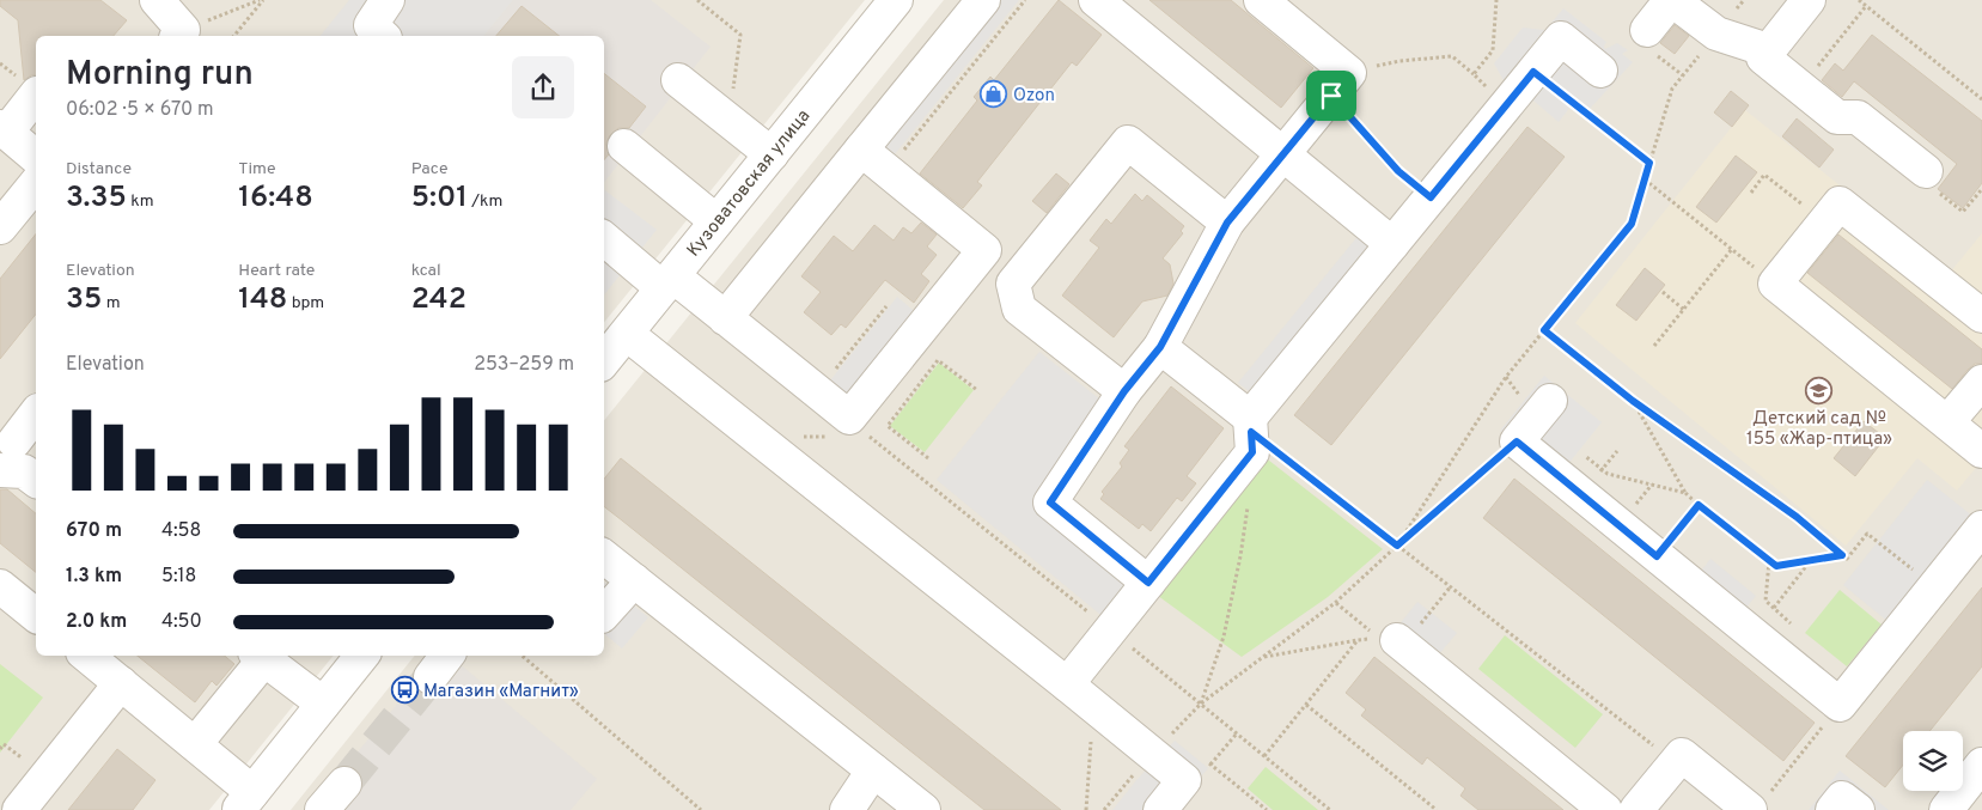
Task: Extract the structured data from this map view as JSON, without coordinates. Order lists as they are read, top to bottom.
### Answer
{
  "streets": {
    "street": ["Кузоватовская улица"]
  },
  "places": {
    "shop": ["Ozon"],
    "school or university": ["Детский сад № 155 «Жар-птица»"],
    "bus stop": ["Магазин «Магнит»"]
  },
  "page": {
    "heading": ["Morning run", "06:02 · 5 × 670 m"],
    "stats": [
      ["Distance", "3.35 km"],
      ["Time", "16:48"],
      ["Pace", "5:01 /km"],
      ["Elevation", "35 m"],
      ["Heart rate", "148 bpm"],
      ["kcal", "242"]
    ],
    "chart": ["Elevation", "253–259 m"],
    "list": [
      {
        "name": "670 m",
        "note": "4:58"
      },
      {
        "name": "1.3 km",
        "note": "5:18"
      },
      {
        "name": "2.0 km",
        "note": "4:50"
      }
    ]
  }
}
